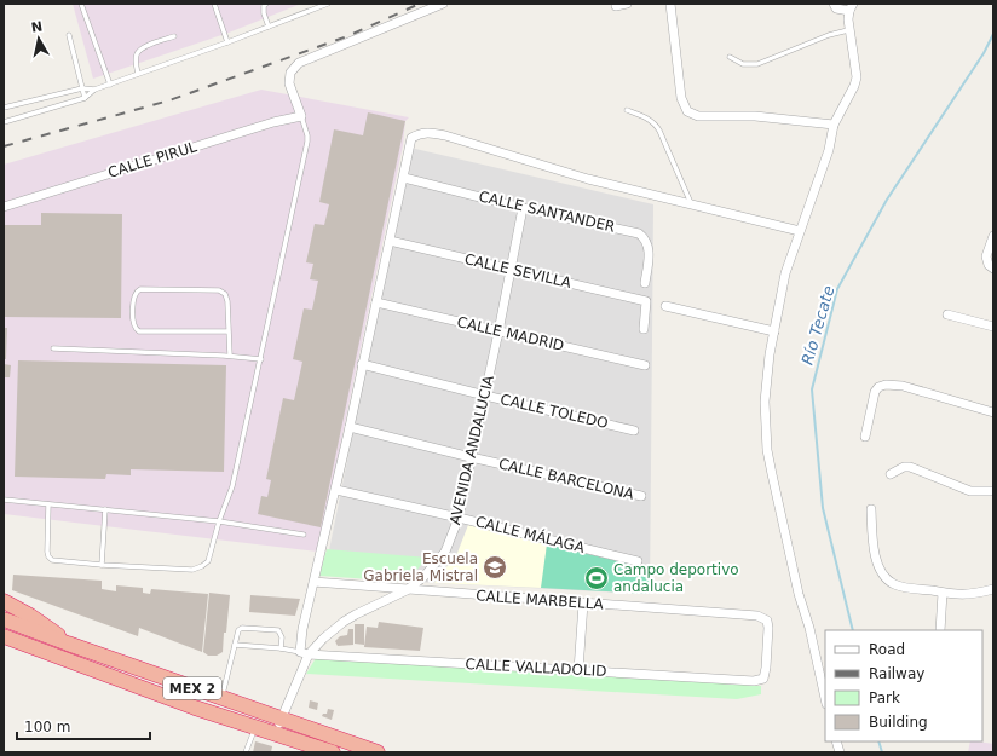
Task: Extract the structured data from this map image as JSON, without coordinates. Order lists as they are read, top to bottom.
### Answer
{
  "streets": {
    "highway": ["MEX 2"],
    "street": [
      "CALLE PIRUL",
      "CALLE SANTANDER",
      "CALLE SEVILLA",
      "CALLE MADRID",
      "CALLE TOLEDO",
      "AVENIDA ANDALUCIA",
      "CALLE BARCELONA",
      "CALLE MÁLAGA",
      "CALLE MARBELLA",
      "CALLE VALLADOLID"
    ]
  },
  "crossings": [
    ["CALLE SANTANDER", "AVENIDA ANDALUCIA"],
    ["CALLE SEVILLA", "AVENIDA ANDALUCIA"],
    ["CALLE MADRID", "AVENIDA ANDALUCIA"],
    ["CALLE TOLEDO", "AVENIDA ANDALUCIA"],
    ["AVENIDA ANDALUCIA", "CALLE BARCELONA"],
    ["AVENIDA ANDALUCIA", "CALLE MÁLAGA"],
    ["AVENIDA ANDALUCIA", "CALLE MARBELLA"],
    ["AVENIDA ANDALUCIA", "CALLE VALLADOLID"],
    ["AVENIDA ANDALUCIA", "MEX 2"],
    ["CALLE MARBELLA", "CALLE VALLADOLID"]
  ],
  "water": ["Río Tecate"],
  "places": {
    "school or university": ["Escuela Gabriela Mistral"],
    "sports": ["Campo deportivo andalucia"]
  },
  "legend": [
    "Road",
    "Railway",
    "Park",
    "Building"
  ],
  "scale_bar": "100 m",
  "north": "top"
}
